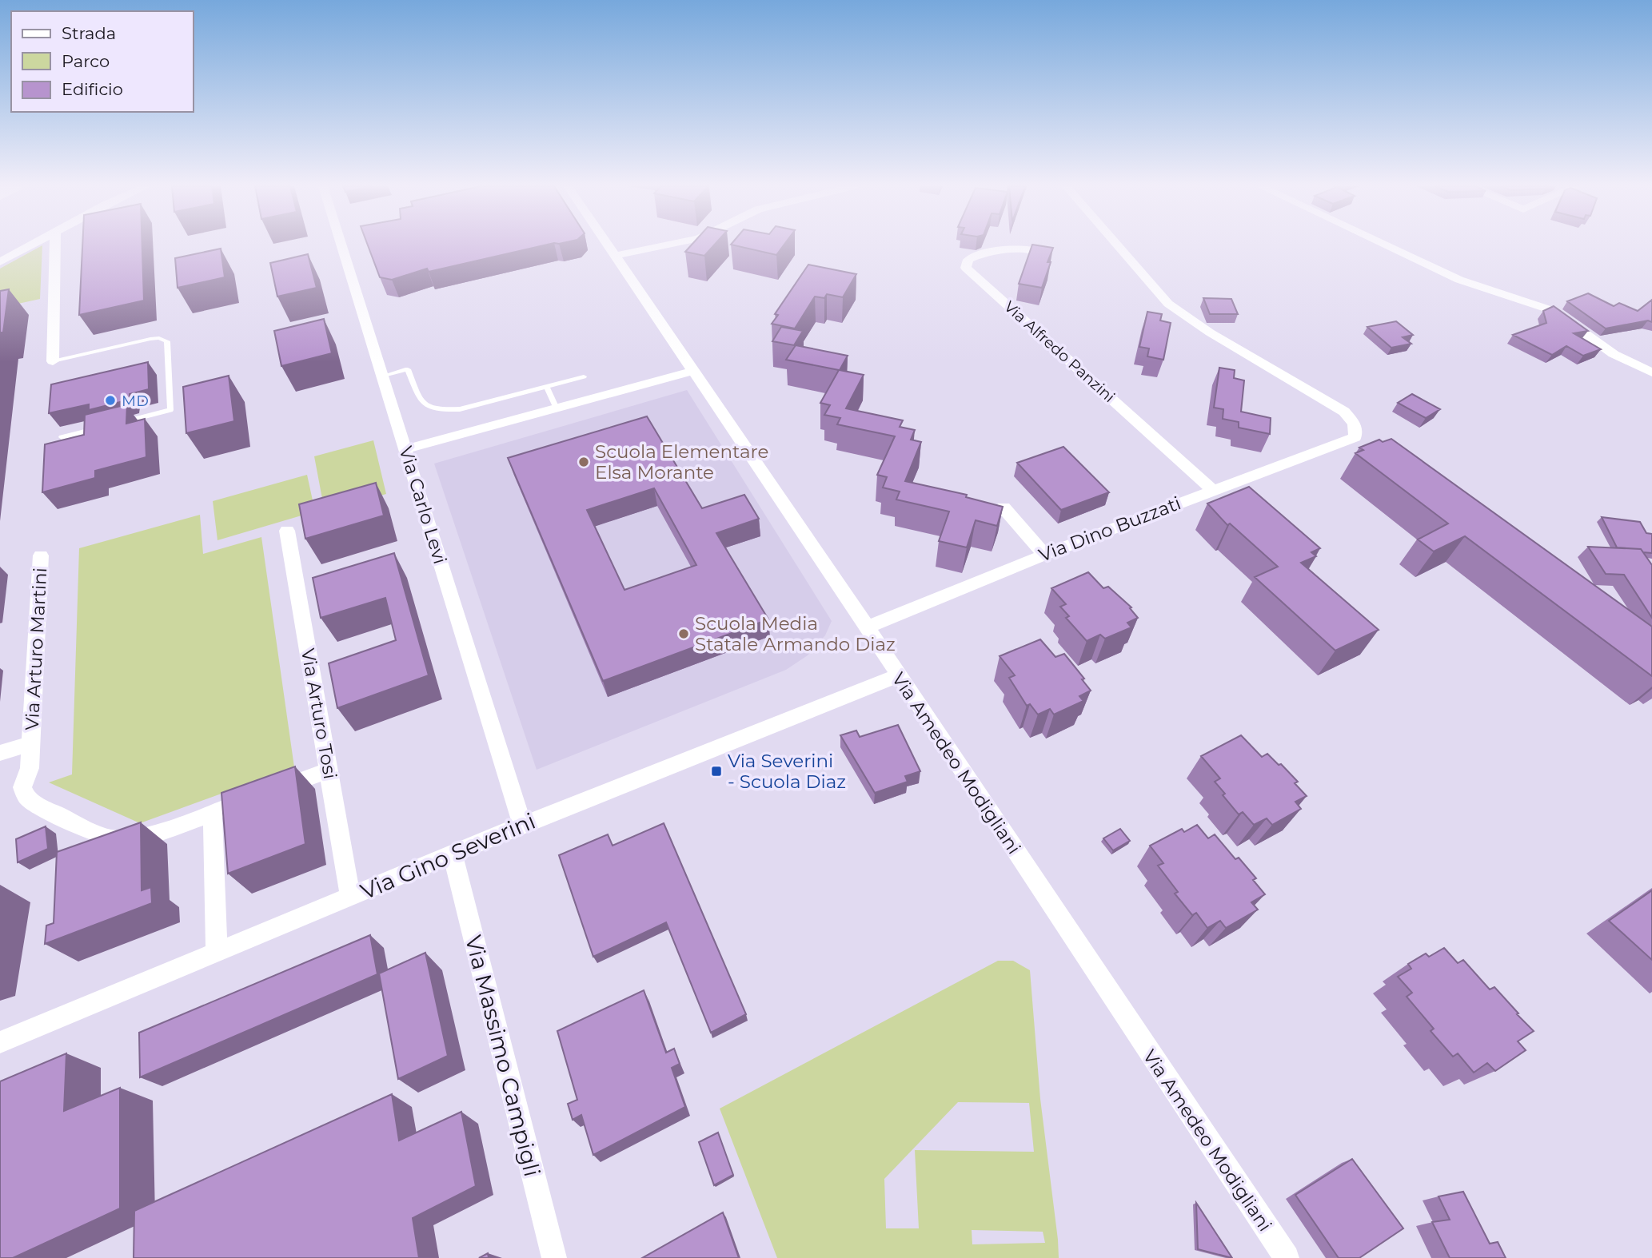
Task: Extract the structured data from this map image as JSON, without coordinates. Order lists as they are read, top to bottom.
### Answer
{
  "streets": {
    "street": [
      "Via Alfredo Panzini",
      "Via Carlo Levi",
      "Via Dino Buzzati",
      "Via Arturo Martini",
      "Via Arturo Tosi",
      "Via Amedeo Modigliani",
      "Via Gino Severini",
      "Via Massimo Campigli"
    ]
  },
  "crossings": [
    ["Via Alfredo Panzini", "Via Dino Buzzati"],
    ["Via Carlo Levi", "Via Gino Severini"],
    ["Via Dino Buzzati", "Via Amedeo Modigliani"],
    ["Via Arturo Martini", "Via Arturo Tosi"],
    ["Via Arturo Tosi", "Via Gino Severini"],
    ["Via Amedeo Modigliani", "Via Gino Severini"],
    ["Via Gino Severini", "Via Massimo Campigli"]
  ],
  "places": {
    "other": ["MD", "Scuola Elementare Elsa Morante", "Scuola Media Statale Armando Diaz"],
    "transit": ["Via Severini - Scuola Diaz"]
  },
  "legend": ["Strada", "Parco", "Edificio"]
}
